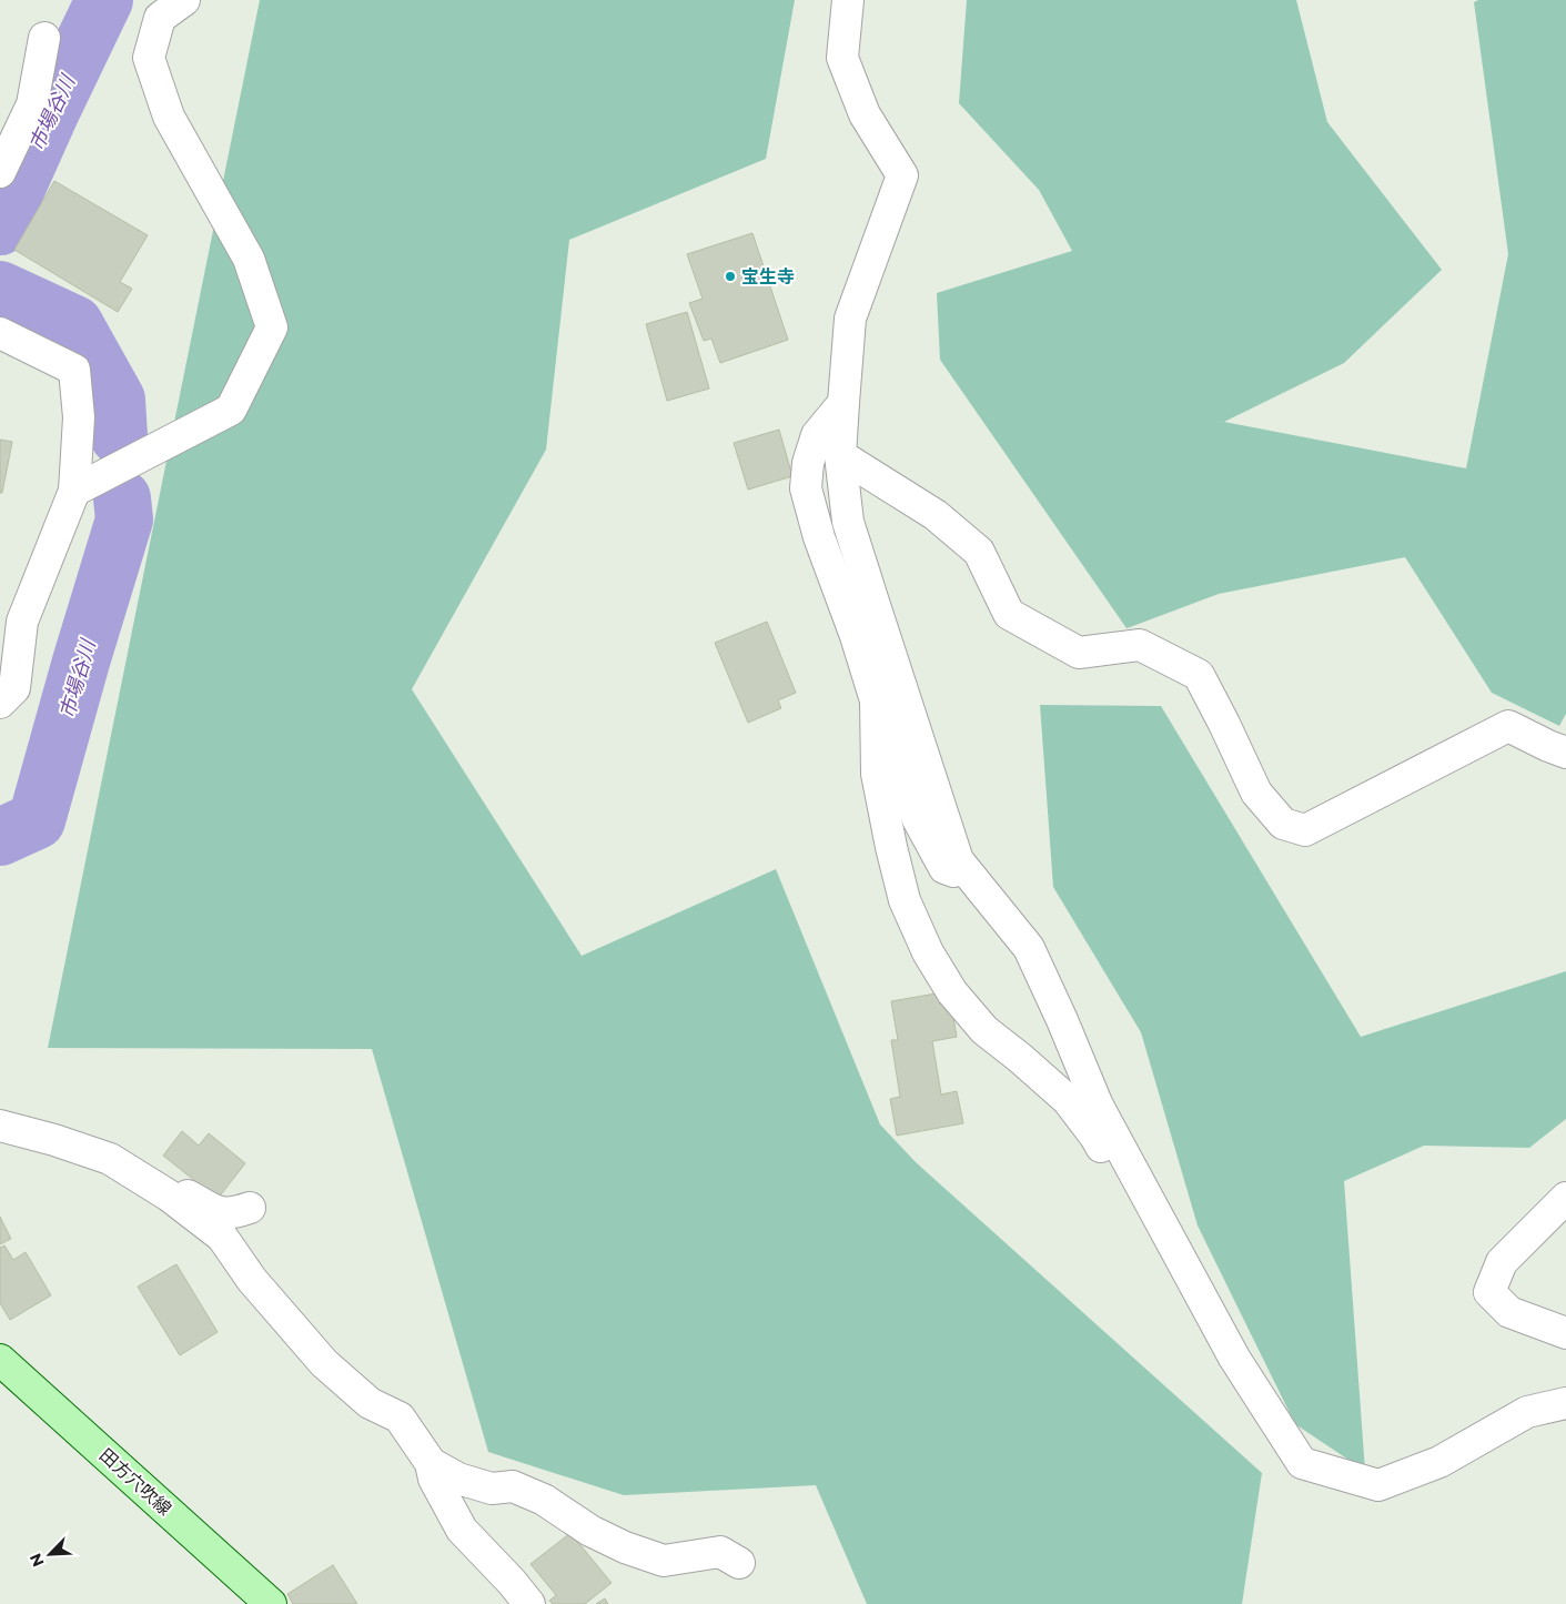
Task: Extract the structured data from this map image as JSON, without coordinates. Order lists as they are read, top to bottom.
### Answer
{
  "streets": {
    "main road": ["田方穴吹線"]
  },
  "water": ["市場谷川"],
  "places": ["宝生寺"],
  "north": "bottom left"
}
